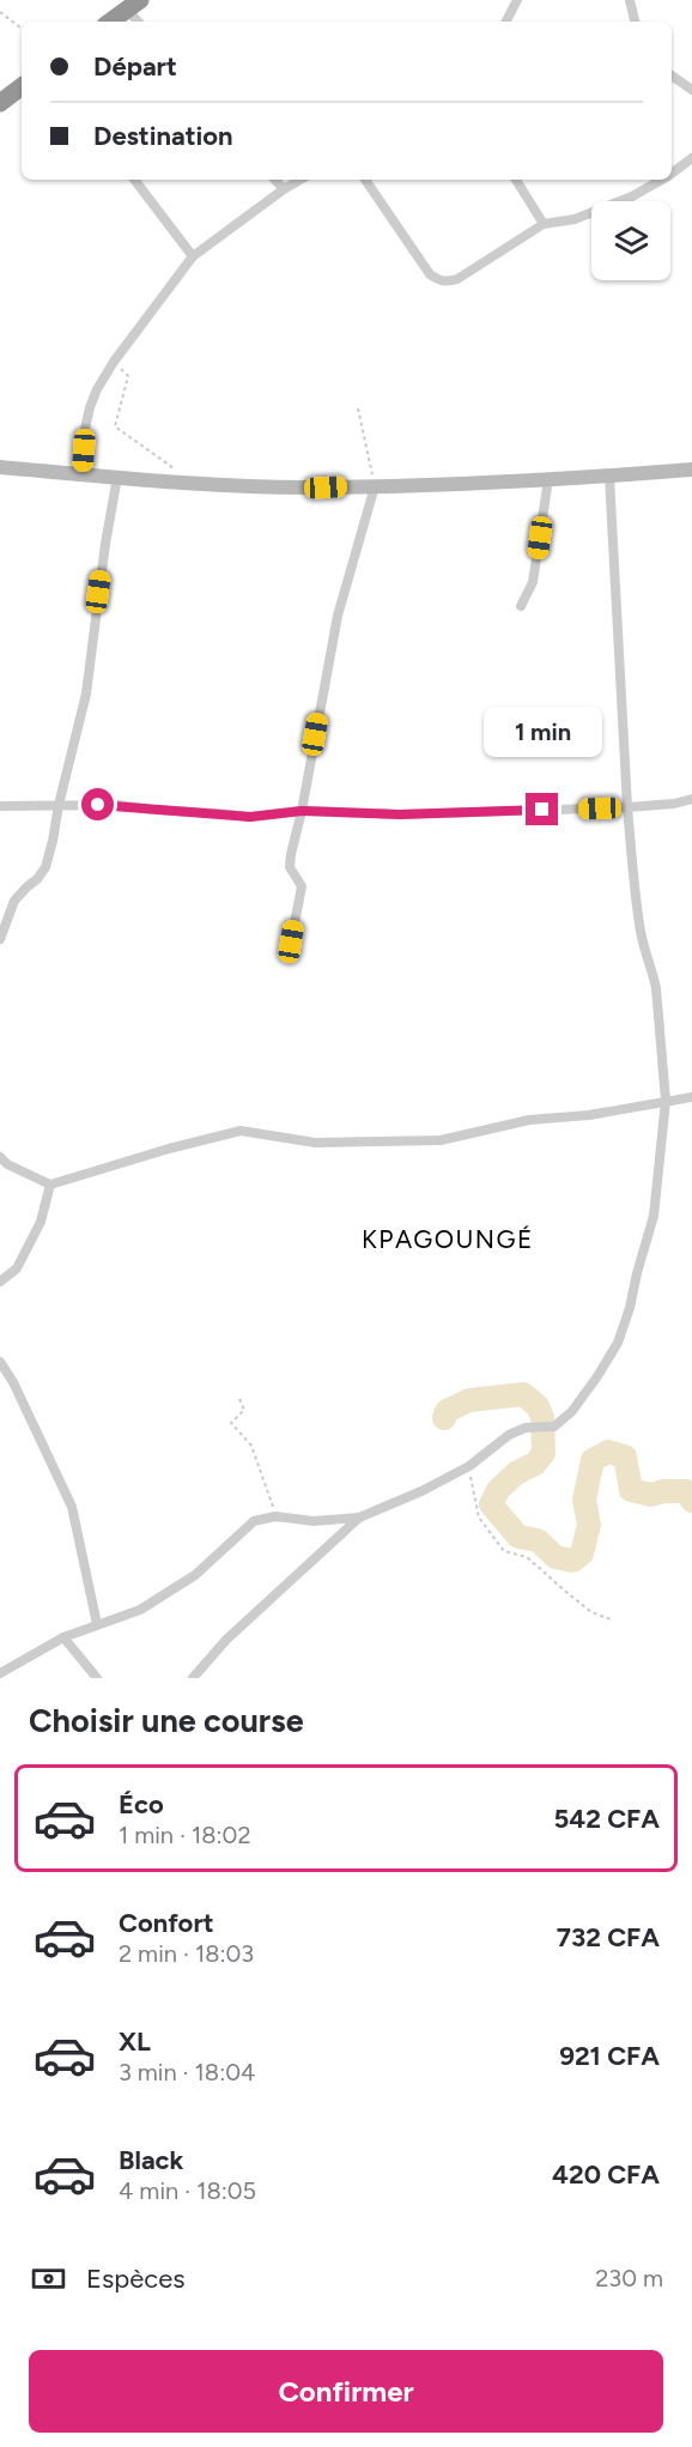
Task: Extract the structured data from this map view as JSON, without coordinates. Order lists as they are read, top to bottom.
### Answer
{
  "districts": ["KPAGOUNGÉ"],
  "page": {
    "banner": ["Départ", "Destination"],
    "bubble": "1 min",
    "heading": "Choisir une course",
    "list": [
      {
        "name": "Éco",
        "note": "1 min · 18:02",
        "value": "542 CFA"
      },
      {
        "name": "Confort",
        "note": "2 min · 18:03",
        "value": "732 CFA"
      },
      {
        "name": "XL",
        "note": "3 min · 18:04",
        "value": "921 CFA"
      },
      {
        "name": "Black",
        "note": "4 min · 18:05",
        "value": "420 CFA"
      }
    ],
    "pay": ["Espèces", "230 m"],
    "buttons": "Confirmer"
  }
}
